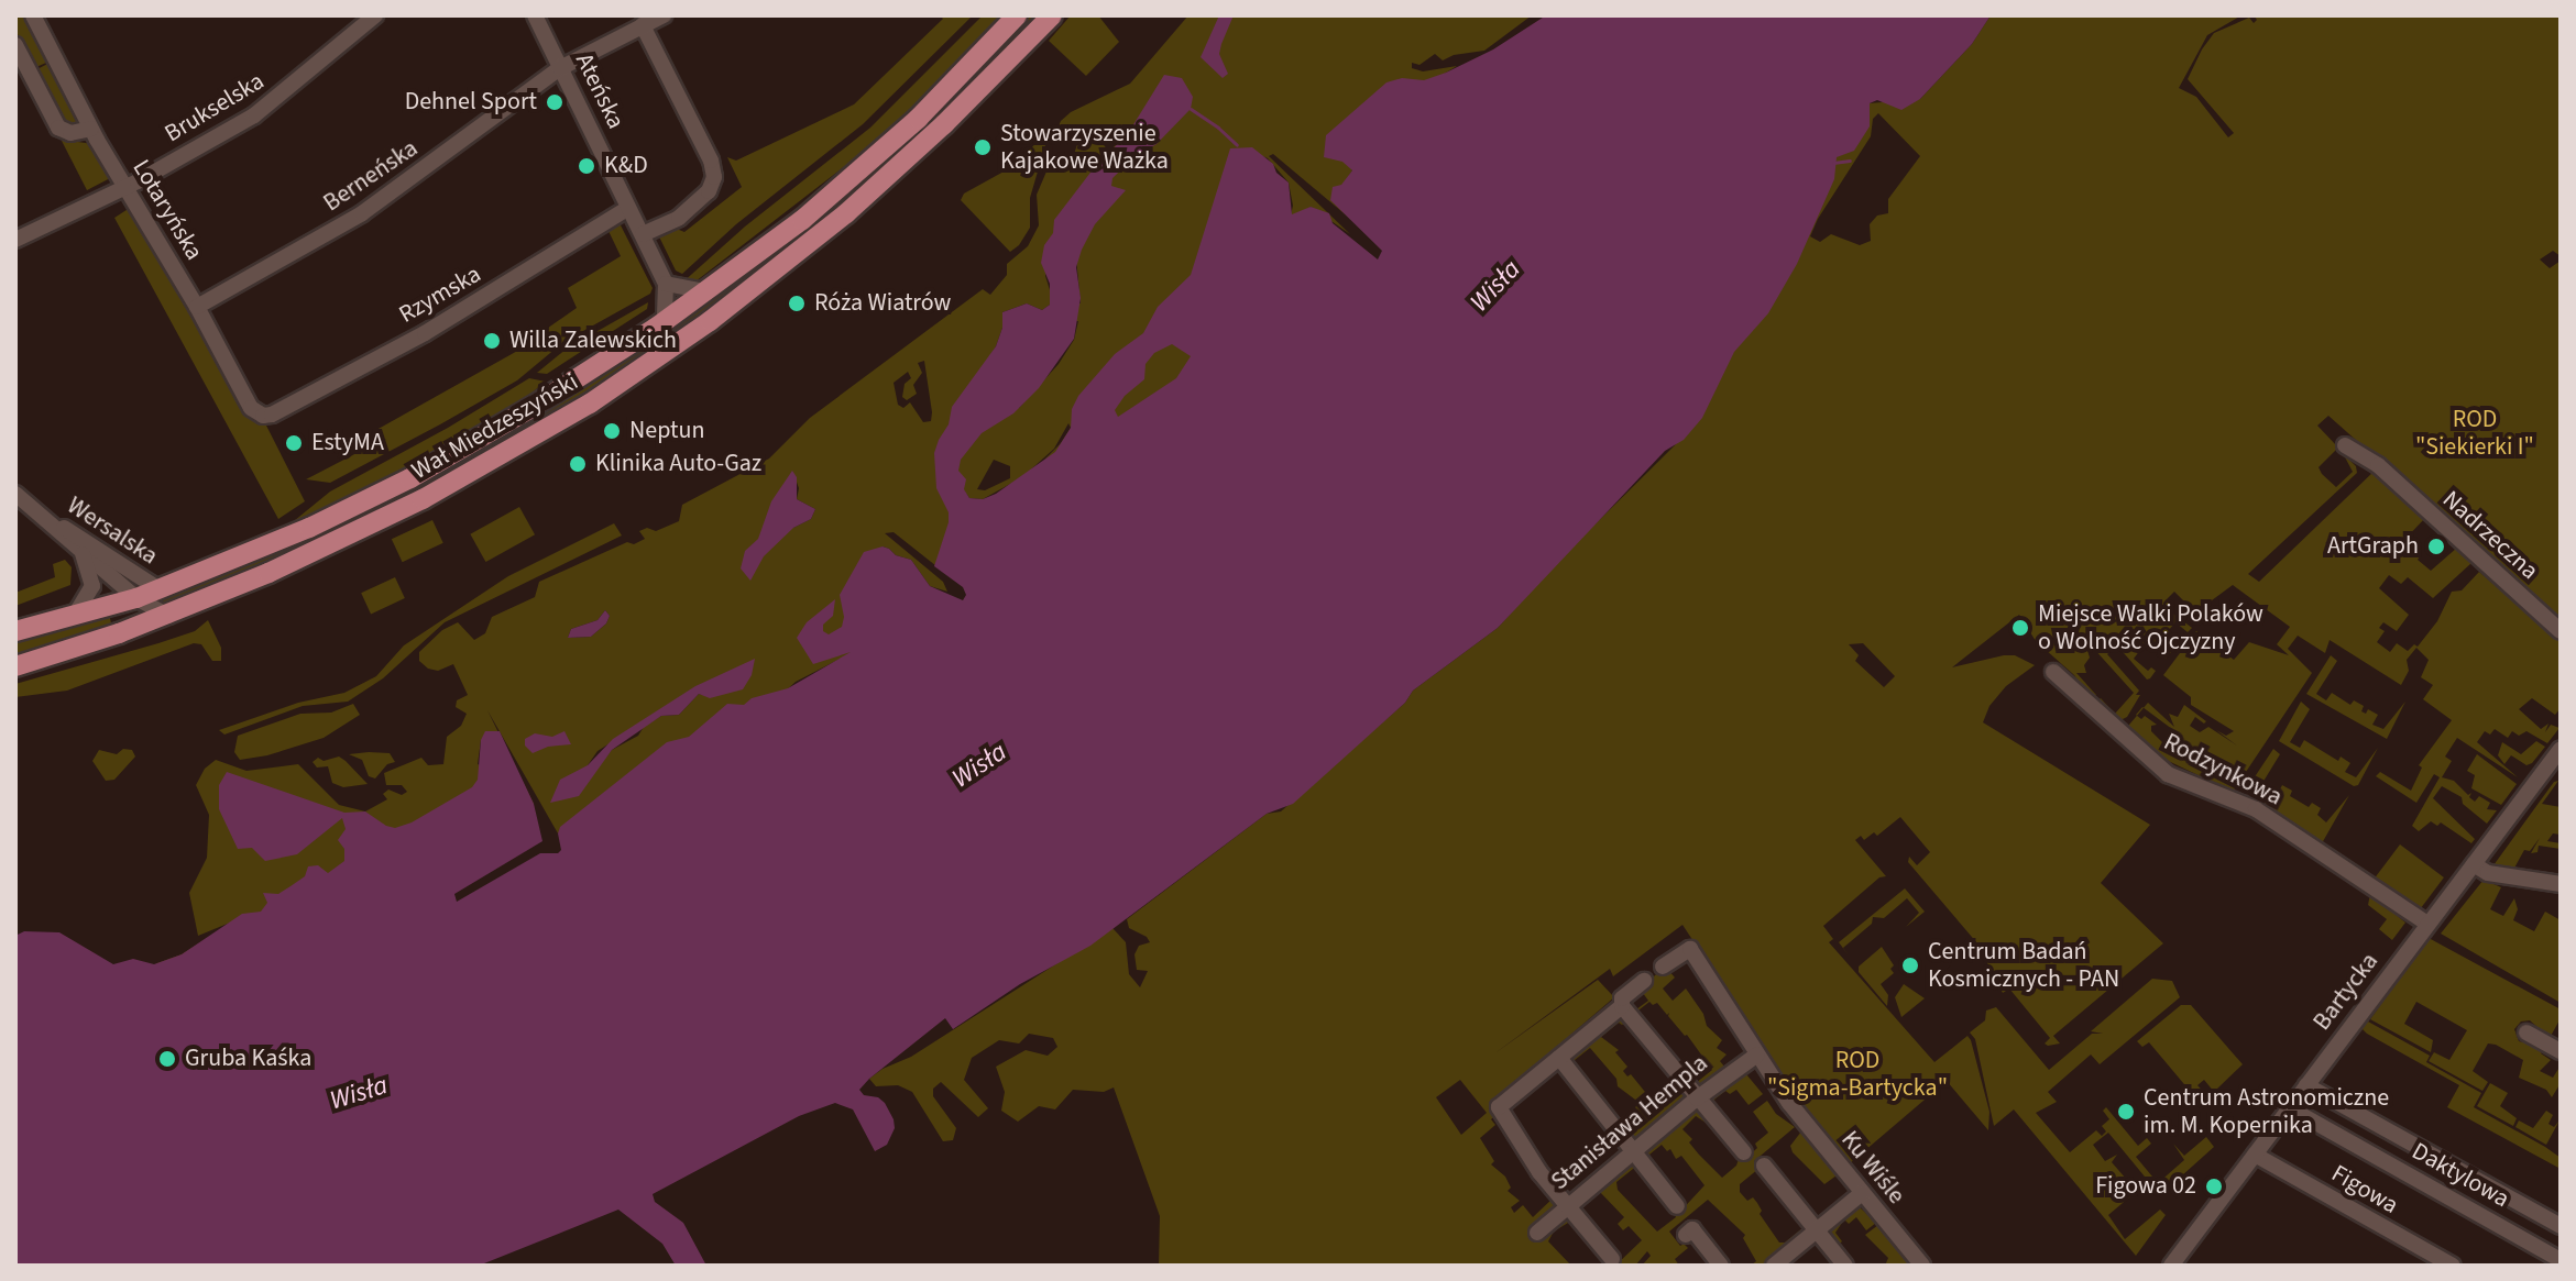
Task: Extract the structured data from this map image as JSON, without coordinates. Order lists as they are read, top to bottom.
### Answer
{
  "streets": {
    "main road": ["Wał Miedzeszyński"],
    "street": [
      "Ateńska",
      "Brukselska",
      "Berneńska",
      "Lotaryńska",
      "Rzymska",
      "Wersalska",
      "Nadrzeczna",
      "Rodzynkowa",
      "Bartycka",
      "Stanisława Hempla",
      "Ku Wiśle",
      "Daktylowa",
      "Figowa"
    ]
  },
  "crossings": [
    ["Ateńska", "Berneńska"],
    ["Ateńska", "Rzymska"],
    ["Ateńska", "Wał Miedzeszyński"],
    ["Brukselska", "Lotaryńska"],
    ["Berneńska", "Lotaryńska"],
    ["Lotaryńska", "Rzymska"],
    ["Wał Miedzeszyński", "Wersalska"],
    ["Rodzynkowa", "Bartycka"],
    ["Bartycka", "Daktylowa"],
    ["Bartycka", "Figowa"],
    ["Stanisława Hempla", "Ku Wiśle"]
  ],
  "water": ["Wisła"],
  "parks": ["ROD \"Siekierki I\"", "ROD \"Sigma-Bartycka\""],
  "places": [
    "Dehnel Sport",
    "Stowarzyszenie Kajakowe Ważka",
    "K&D",
    "Róża Wiatrów",
    "Willa Zalewskich",
    "Neptun",
    "EstyMA",
    "Klinika Auto-Gaz",
    "ArtGraph",
    "Miejsce Walki Polaków o Wolność Ojczyzny",
    "Centrum Badań Kosmicznych - PAN",
    "Gruba Kaśka",
    "Centrum Astronomiczne im. M. Kopernika",
    "Figowa 02"
  ]
}
